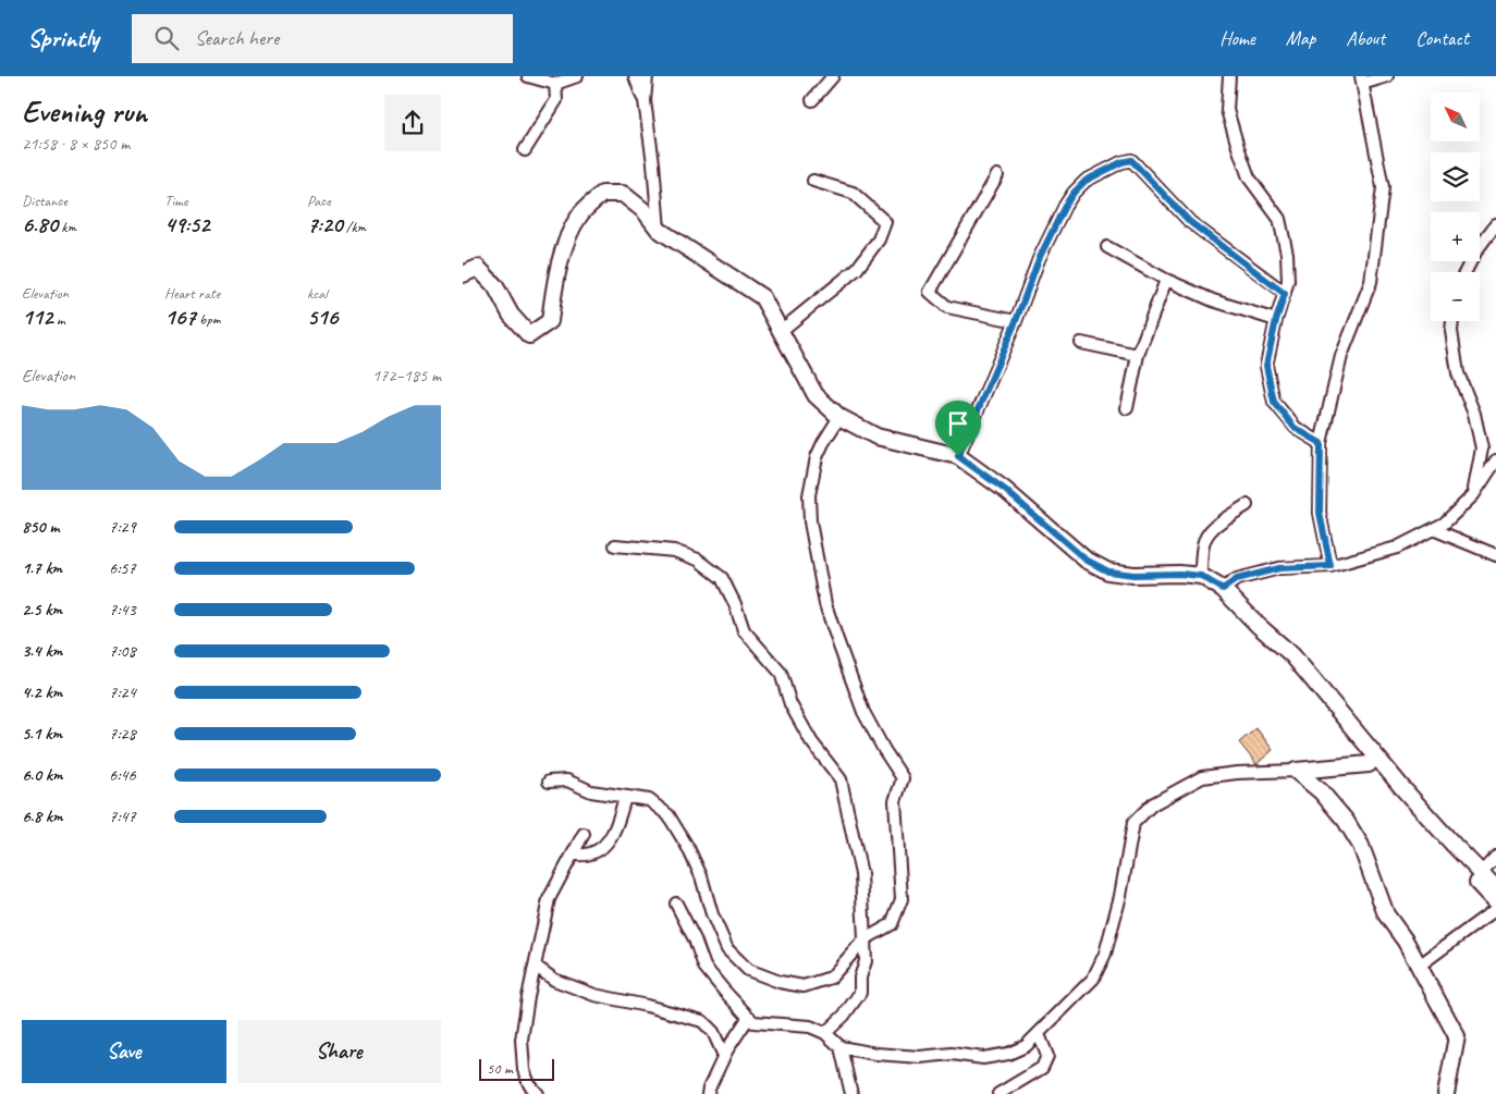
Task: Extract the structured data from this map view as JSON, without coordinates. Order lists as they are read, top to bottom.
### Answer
{
  "scale_bar": "50 m",
  "north": "top left",
  "page": {
    "header": "Sprintly",
    "search": "Search here",
    "nav": [
      "Home",
      "Map",
      "About",
      "Contact"
    ],
    "heading": ["Evening run", "21:58 · 8 × 850 m"],
    "map_buttons": ["+", "−"],
    "stats": [
      ["Distance", "6.80 km"],
      ["Time", "49:52"],
      ["Pace", "7:20 /km"],
      ["Elevation", "112 m"],
      ["Heart rate", "167 bpm"],
      ["kcal", "516"]
    ],
    "chart": ["Elevation", "172–185 m"],
    "list": [
      {
        "name": "850 m",
        "note": "7:29"
      },
      {
        "name": "1.7 km",
        "note": "6:57"
      },
      {
        "name": "2.5 km",
        "note": "7:43"
      },
      {
        "name": "3.4 km",
        "note": "7:08"
      },
      {
        "name": "4.2 km",
        "note": "7:24"
      },
      {
        "name": "5.1 km",
        "note": "7:28"
      },
      {
        "name": "6.0 km",
        "note": "6:46"
      },
      {
        "name": "6.8 km",
        "note": "7:47"
      }
    ],
    "buttons": ["Save", "Share"],
    "scale": "50 m"
  }
}
